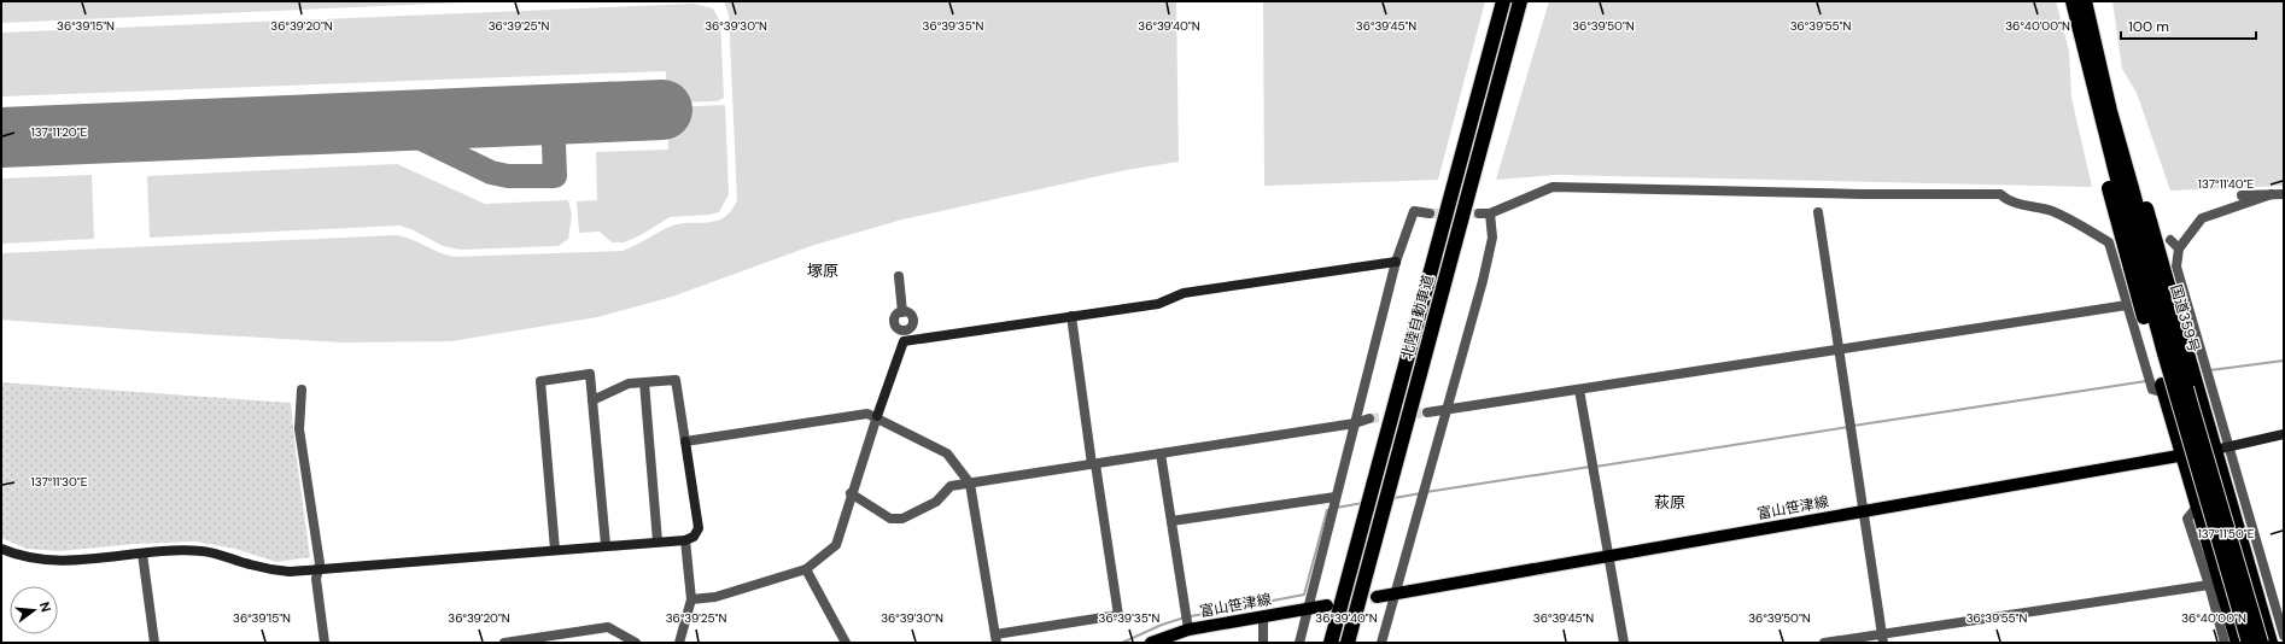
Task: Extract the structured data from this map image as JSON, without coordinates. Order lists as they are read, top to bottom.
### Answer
{
  "streets": {
    "highway": ["北陸自動車道", "国道359号"],
    "main road": ["富山笹津線"]
  },
  "districts": ["塚原", "萩原"],
  "scale_bar": "100 m",
  "north": "right",
  "coordinates": [
    "36°39'15\"N",
    "36°39'20\"N",
    "36°39'25\"N",
    "36°39'30\"N",
    "36°39'35\"N",
    "36°39'40\"N",
    "36°39'45\"N",
    "36°39'50\"N",
    "36°39'55\"N",
    "36°40'00\"N",
    "137°11'20\"E",
    "137°11'40\"E",
    "137°11'30\"E",
    "137°11'50\"E"
  ]
}
